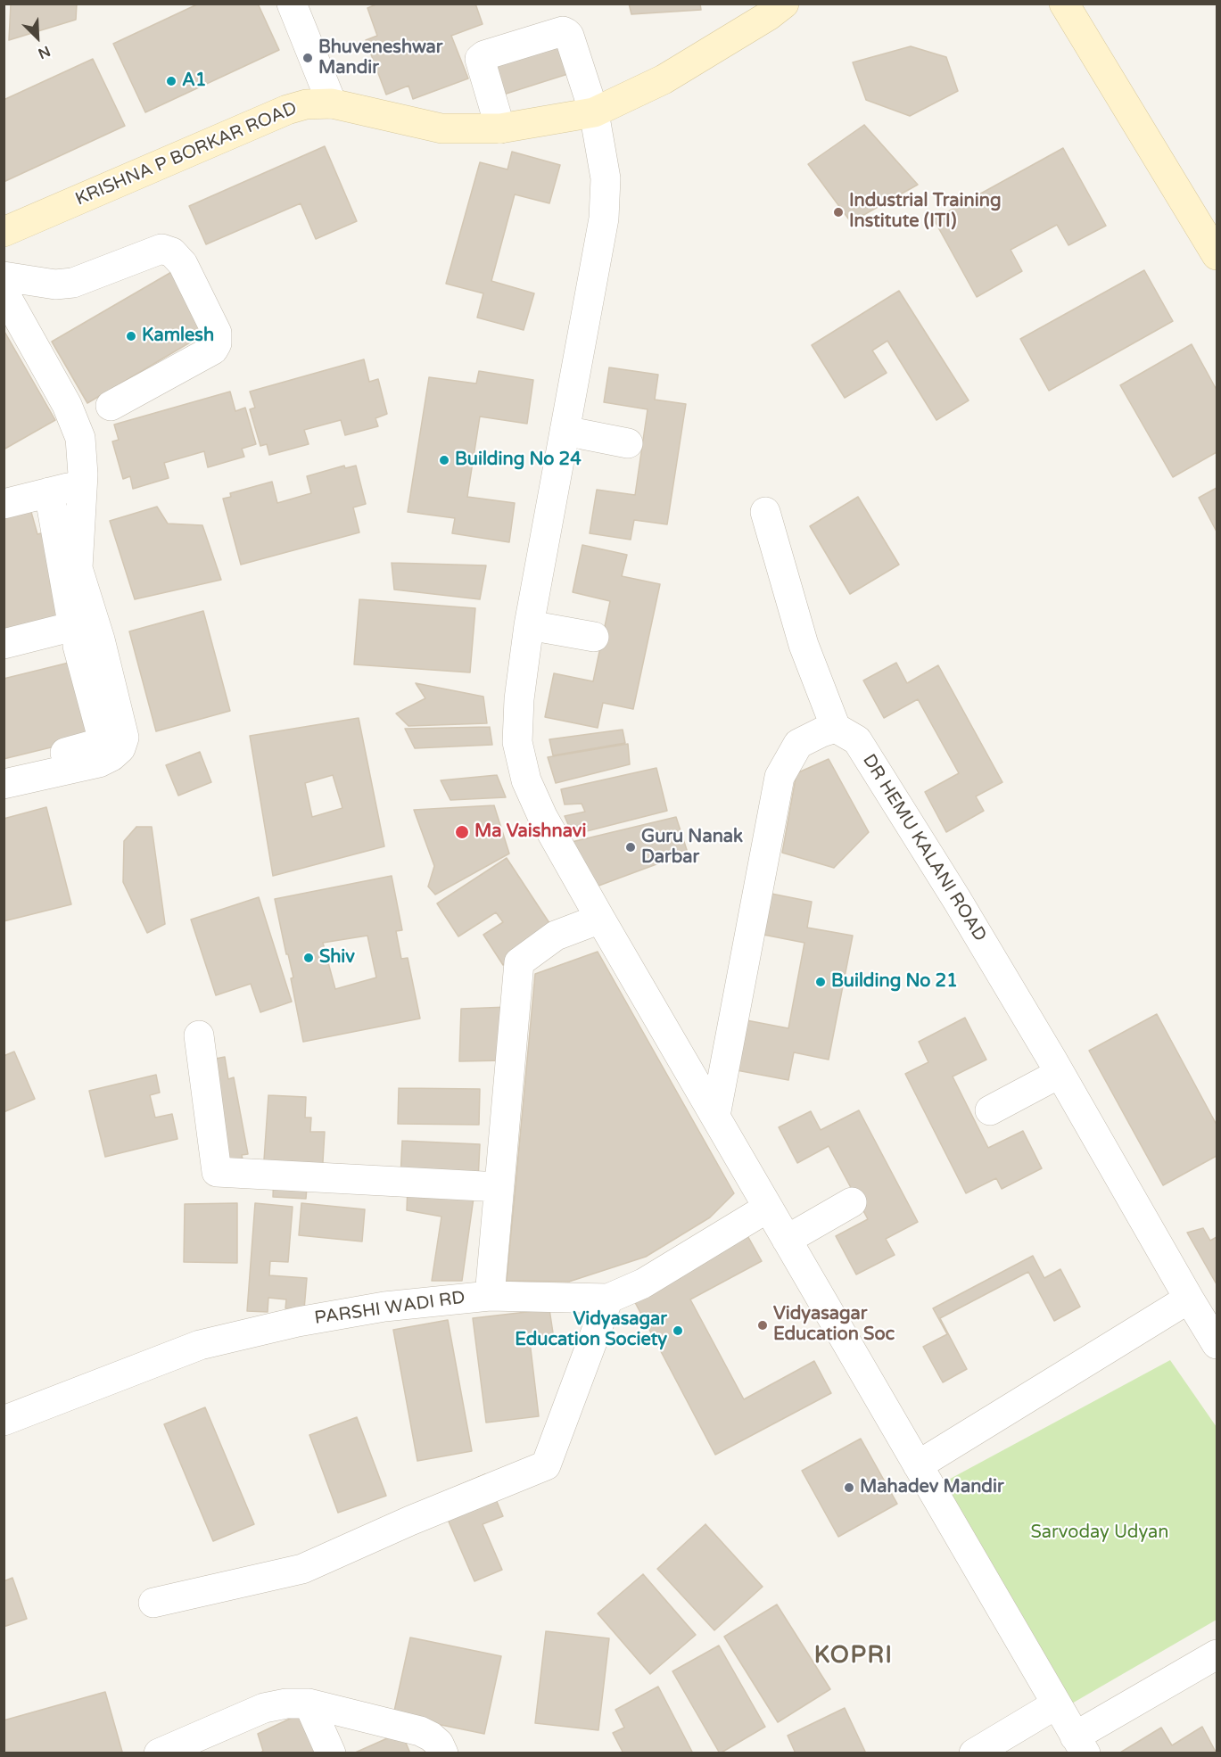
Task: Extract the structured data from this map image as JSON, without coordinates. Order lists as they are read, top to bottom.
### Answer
{
  "streets": {
    "street": ["KRISHNA P BORKAR ROAD", "DR HEMU KALANI ROAD", "PARSHI WADI RD"]
  },
  "districts": ["KOPRI"],
  "parks": ["Sarvoday Udyan"],
  "places": [
    "Bhuveneshwar Mandir",
    "A1",
    "Industrial Training Institute (ITI)",
    "Kamlesh",
    "Building No 24",
    "Ma Vaishnavi",
    "Guru Nanak Darbar",
    "Shiv",
    "Building No 21",
    "Vidyasagar Education Soc",
    "Vidyasagar Education Society",
    "Mahadev Mandir"
  ],
  "north": "bottom right"
}
